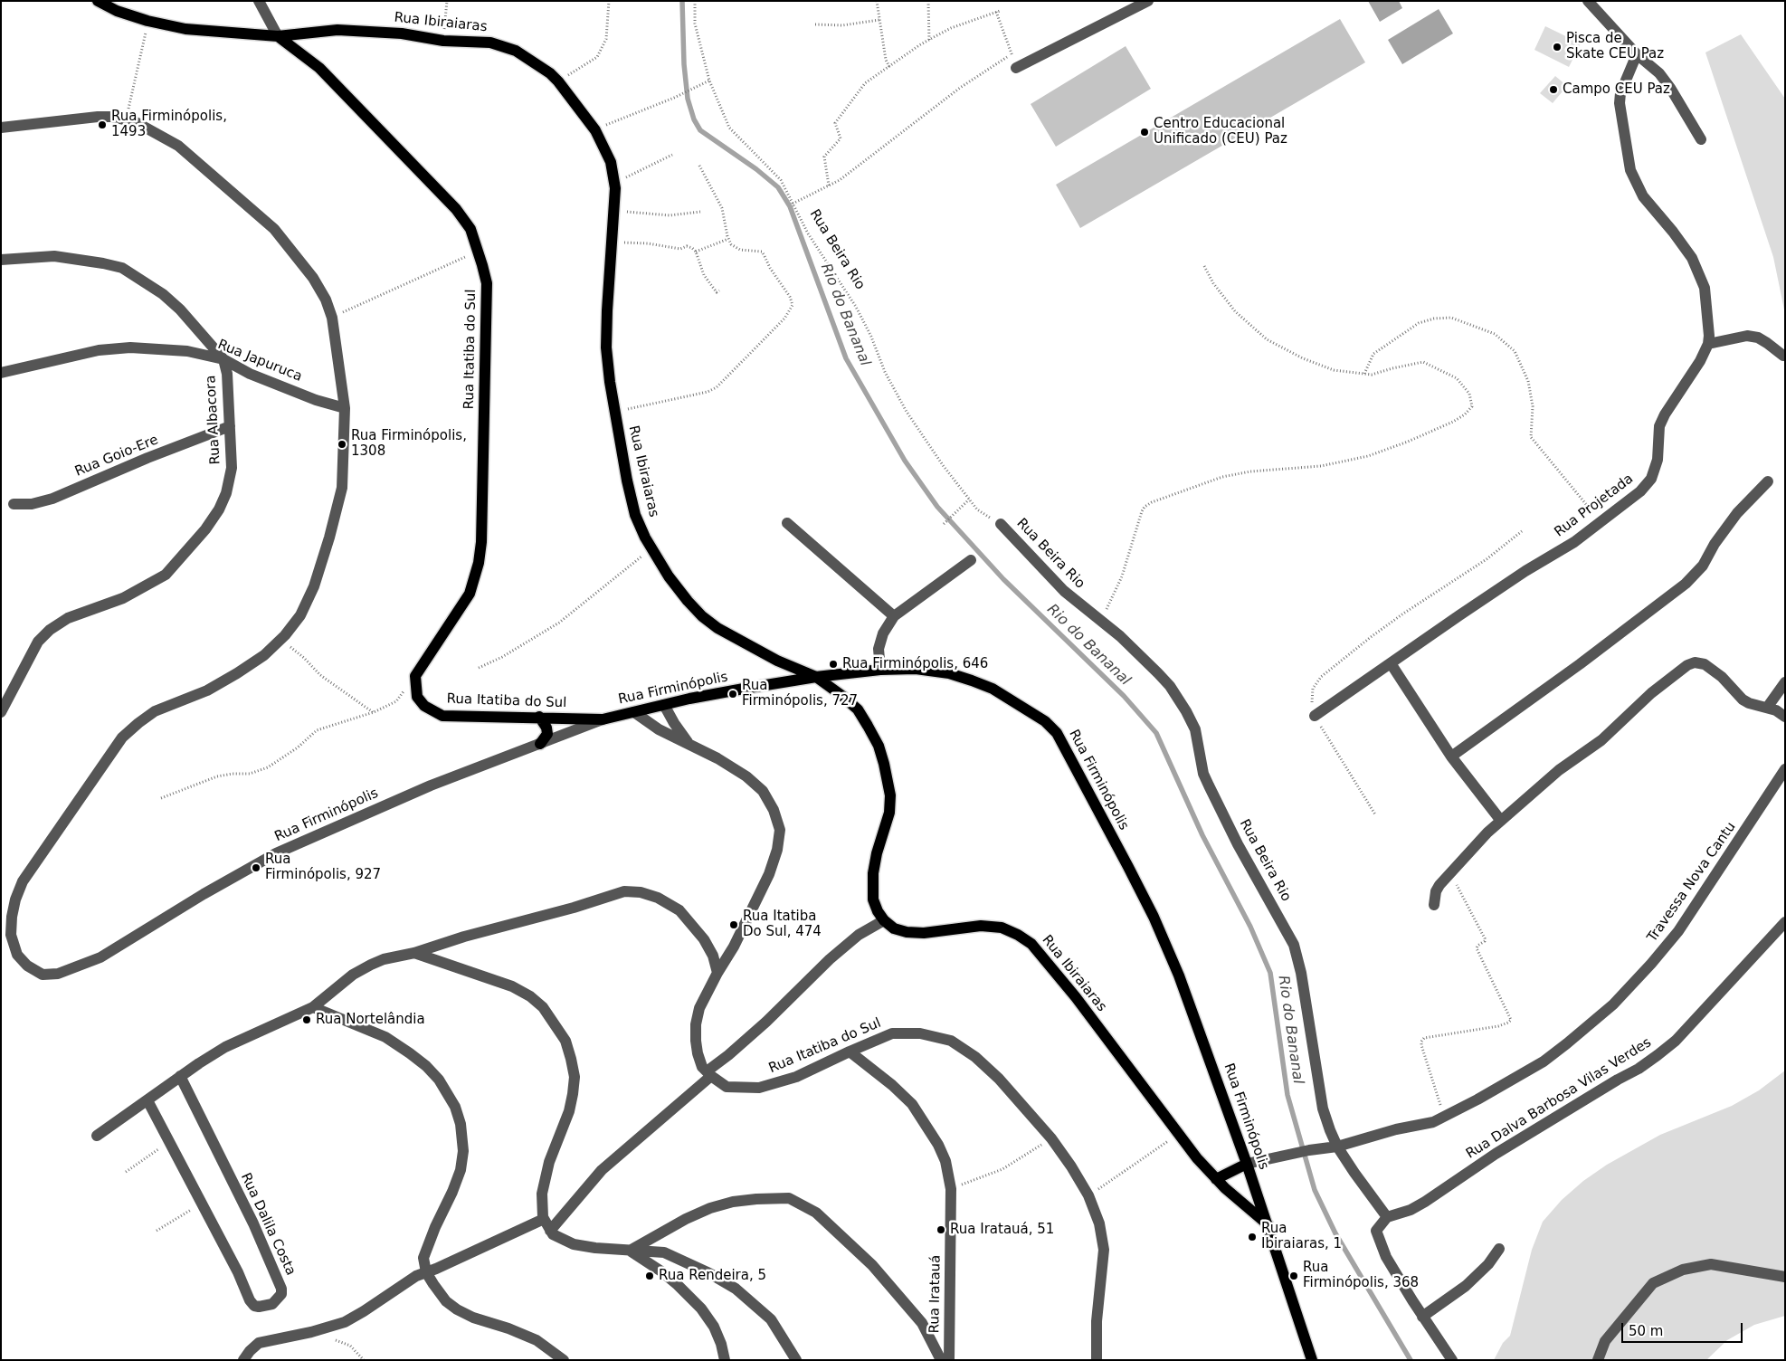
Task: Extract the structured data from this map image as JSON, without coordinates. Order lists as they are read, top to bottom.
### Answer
{
  "streets": {
    "main road": ["Rua Ibiraiaras", "Rua Itatiba do Sul", "Rua Firminópolis"],
    "street": [
      "Rua Beira Rio",
      "Rua Japuruca",
      "Rua Albacora",
      "Rua Goio-Ere",
      "Rua Projetada",
      "Travessa Nova Cantu",
      "Rua Dalva Barbosa Vilas Verdes",
      "Rua Dalila Costa",
      "Rua Iratauá"
    ]
  },
  "crossings": [
    ["Rua Ibiraiaras", "Rua Itatiba do Sul"],
    ["Rua Ibiraiaras", "Rua Firminópolis"],
    ["Rua Beira Rio", "Travessa Nova Cantu"],
    ["Rua Beira Rio", "Rua Dalva Barbosa Vilas Verdes"],
    ["Rua Itatiba do Sul", "Rua Firminópolis"],
    ["Rua Itatiba do Sul", "Rua Iratauá"],
    ["Rua Japuruca", "Rua Albacora"],
    ["Rua Japuruca", "Rua Firminópolis"],
    ["Rua Albacora", "Rua Goio-Ere"],
    ["Rua Firminópolis", "Travessa Nova Cantu"]
  ],
  "water": ["Rio do Bananal"],
  "places": [
    "Pisca de Skate CEU Paz",
    "Campo CEU Paz",
    "Rua Firminópolis, 1493",
    "Centro Educacional Unificado (CEU) Paz",
    "Rua Firminópolis, 1308",
    "Rua Firminópolis, 646",
    "Rua Firminópolis, 727",
    "Rua Firminópolis, 927",
    "Rua Itatiba Do Sul, 474",
    "Rua Nortelândia",
    "Rua Iratauá, 51",
    "Rua Ibiraiaras, 1",
    "Rua Rendeira, 5",
    "Rua Firminópolis, 368"
  ],
  "scale_bar": "50 m"
}
